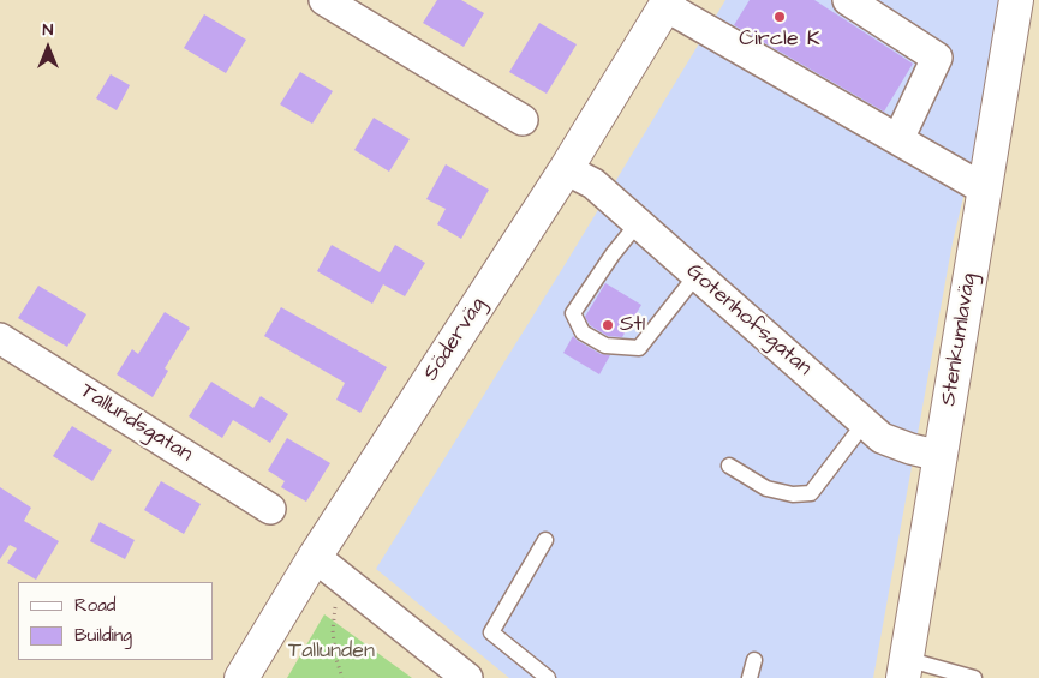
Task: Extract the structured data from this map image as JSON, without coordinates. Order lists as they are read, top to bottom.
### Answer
{
  "streets": {
    "main road": ["Söderväg", "Stenkumlaväg"],
    "street": ["Gotenhofsgatan", "Tallundsgatan"]
  },
  "crossings": [
    ["Gotenhofsgatan", "Söderväg"],
    ["Gotenhofsgatan", "Stenkumlaväg"]
  ],
  "parks": ["Tallunden"],
  "places": ["Circle K", "St1"],
  "legend": ["Road", "Building"],
  "north": "top"
}
